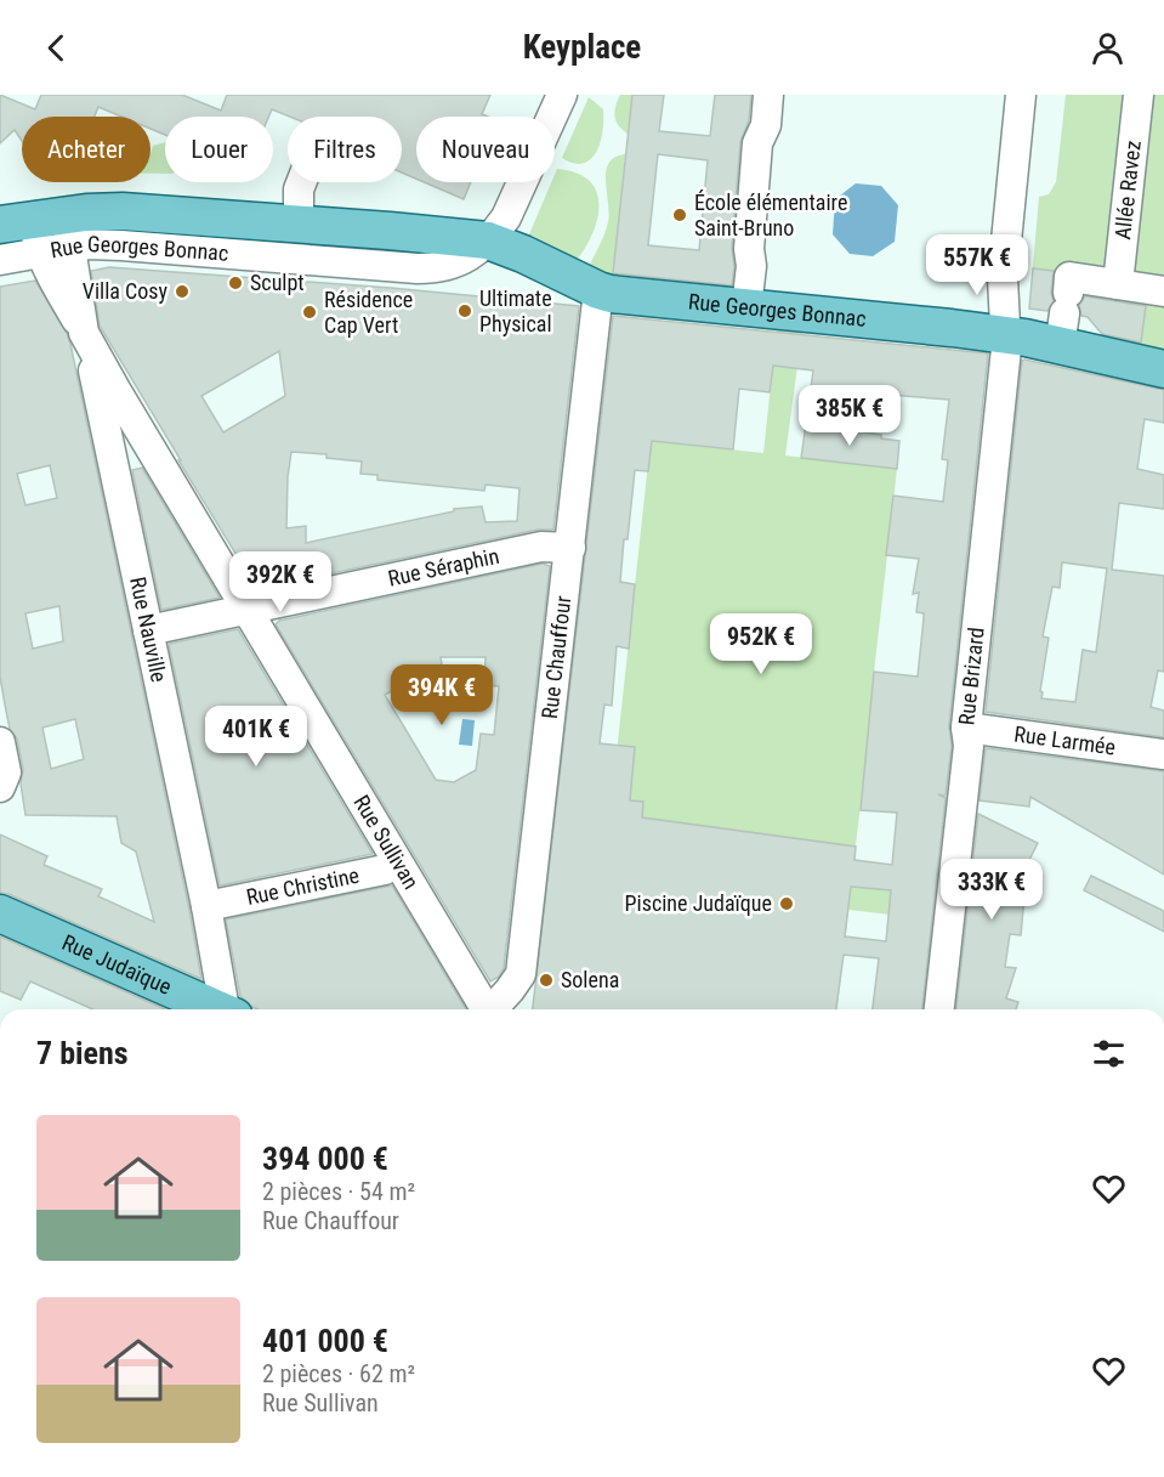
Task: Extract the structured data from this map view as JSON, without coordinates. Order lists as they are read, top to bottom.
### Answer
{
  "streets": {
    "main road": ["Rue Georges Bonnac", "Rue Judaïque"],
    "street": [
      "Allée Ravez",
      "Rue Séraphin",
      "Rue Nauville",
      "Rue Chauffour",
      "Rue Brizard",
      "Rue Larmée",
      "Rue Sullivan",
      "Rue Christine"
    ]
  },
  "crossings": [
    ["Rue Georges Bonnac", "Rue Chauffour"],
    ["Rue Georges Bonnac", "Rue Brizard"],
    ["Rue Georges Bonnac", "Rue Sullivan"],
    ["Rue Séraphin", "Rue Nauville"],
    ["Rue Séraphin", "Rue Chauffour"],
    ["Rue Séraphin", "Rue Sullivan"],
    ["Rue Nauville", "Rue Sullivan"],
    ["Rue Nauville", "Rue Christine"],
    ["Rue Brizard", "Rue Larmée"],
    ["Rue Sullivan", "Rue Christine"]
  ],
  "places": [
    "École élémentaire Saint-Bruno",
    "Sculpt",
    "Villa Cosy",
    "Ultimate Physical",
    "Résidence Cap Vert",
    "Piscine Judaïque",
    "Solena"
  ],
  "page": {
    "header": "Keyplace",
    "chip": [
      "Acheter",
      "Louer",
      "Filtres",
      "Nouveau"
    ],
    "price": [
      "557K €",
      "385K €",
      "392K €",
      "952K €",
      "394K €",
      "401K €",
      "333K €"
    ],
    "heading": "7 biens",
    "list": [
      {
        "name": "394 000 €",
        "note": "2 pièces · 54 m² · Rue Chauffour"
      },
      {
        "name": "401 000 €",
        "note": "2 pièces · 62 m² · Rue Sullivan"
      }
    ]
  }
}
